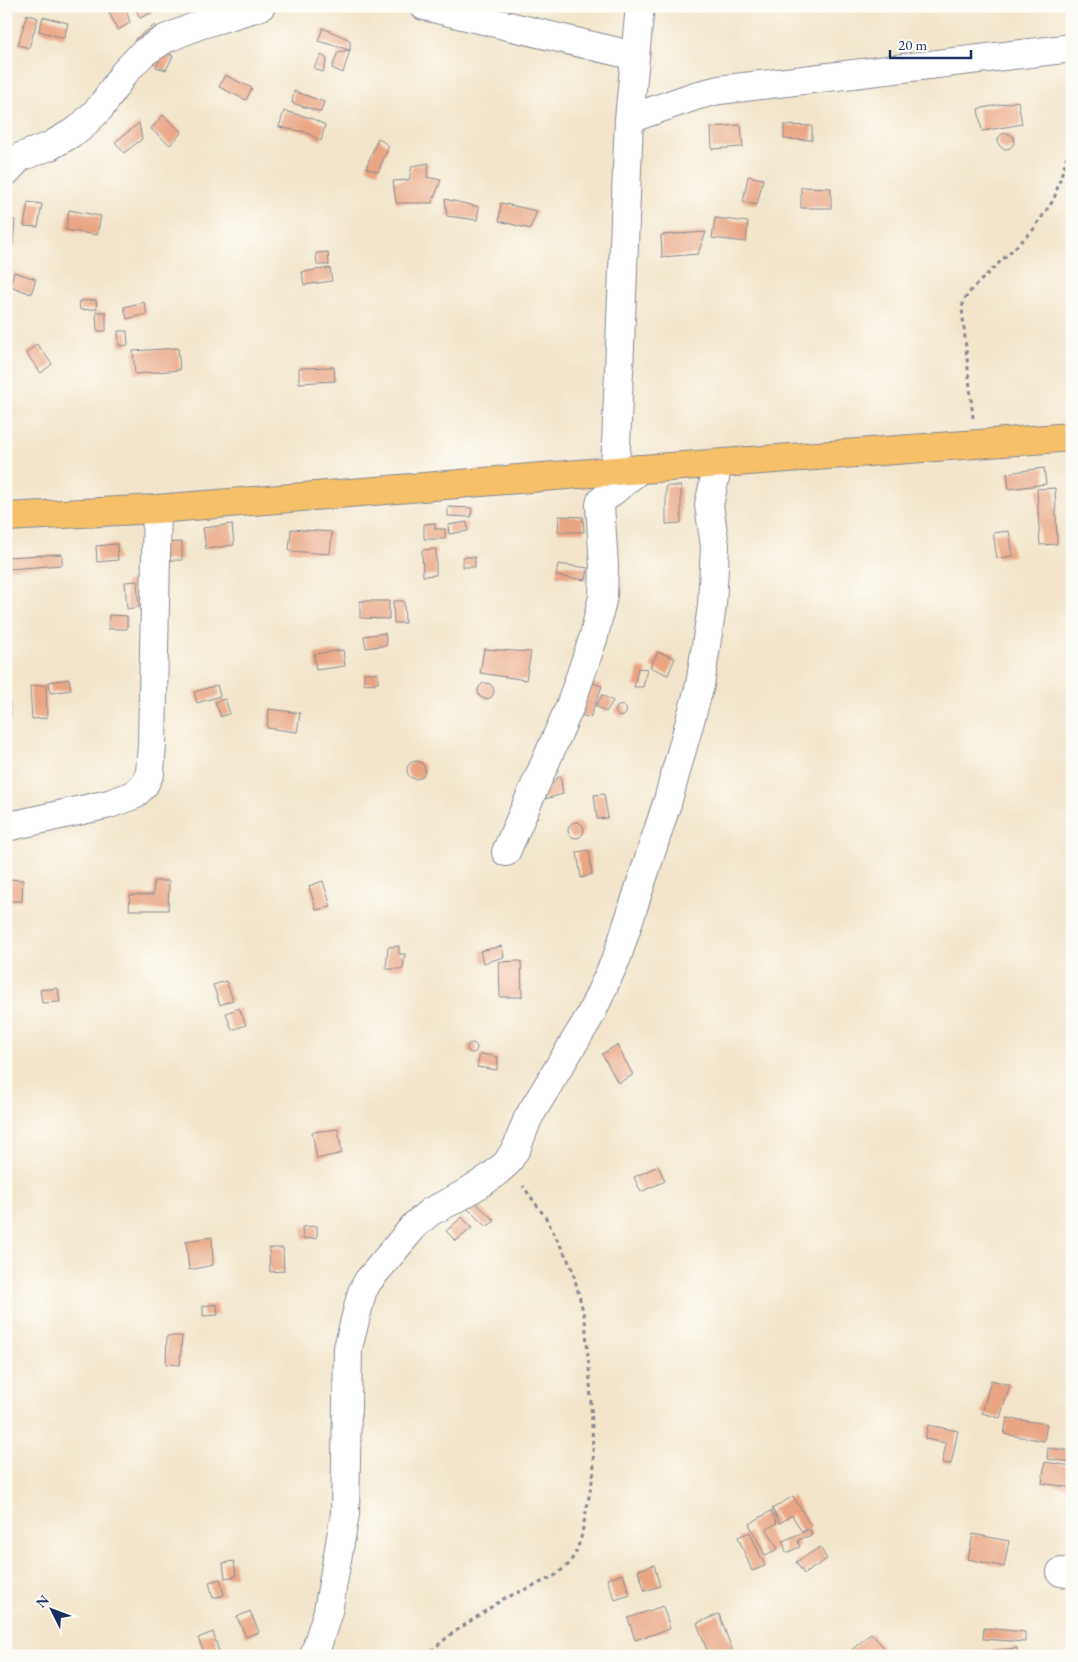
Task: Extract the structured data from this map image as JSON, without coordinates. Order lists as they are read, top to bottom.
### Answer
{
  "scale_bar": "20 m",
  "north": "top left"
}
